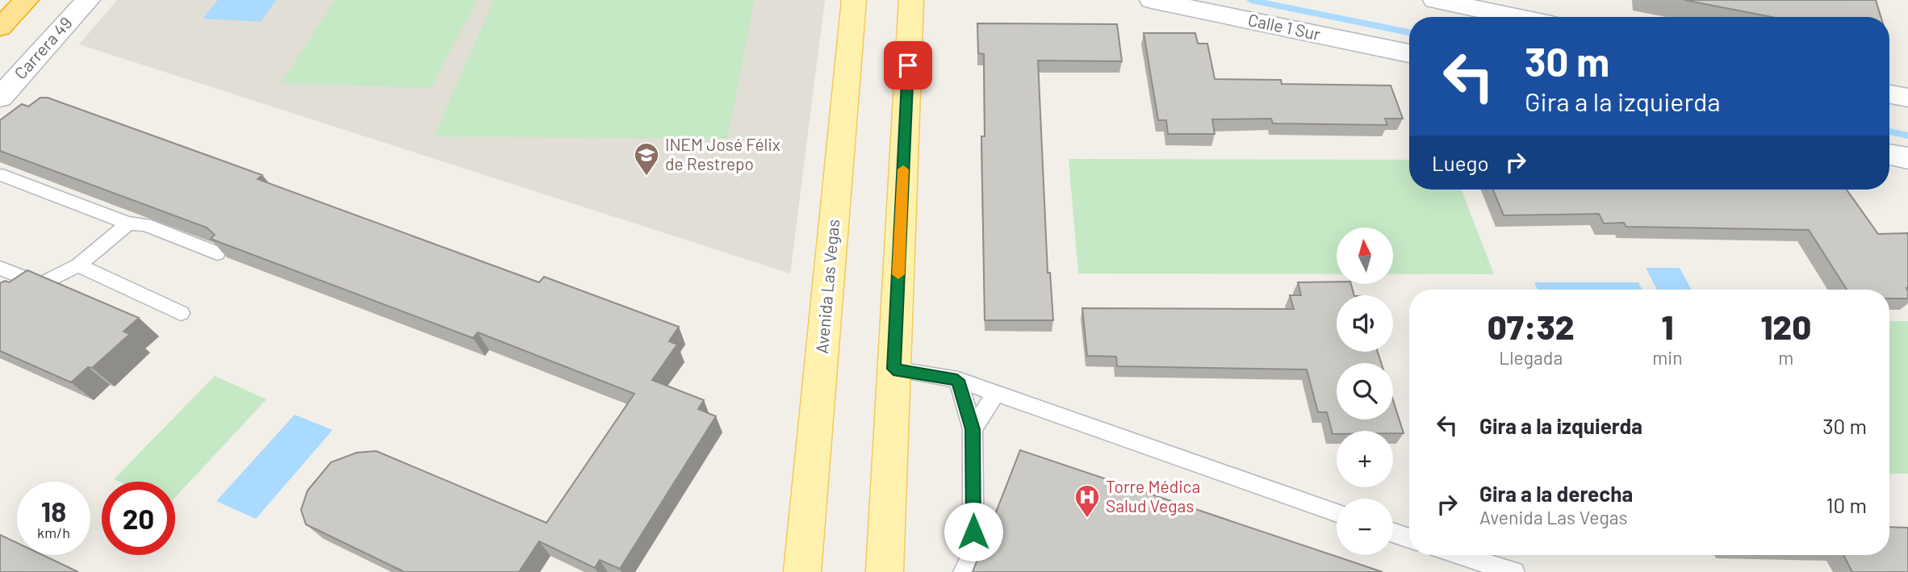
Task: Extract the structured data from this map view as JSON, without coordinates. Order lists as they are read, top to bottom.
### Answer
{
  "streets": {
    "main road": ["Avenida Las Vegas"],
    "street": ["Calle 1 Sur", "Carrera 49"]
  },
  "places": {
    "school or university": ["INEM José Félix de Restrepo"],
    "hospital": ["Torre Médica Salud Vegas"]
  },
  "north": "top",
  "page": {
    "turn": ["30 m", "Gira a la izquierda"],
    "then": "Luego",
    "map_buttons": ["+", "−"],
    "eta": [
      "07:32",
      "Llegada",
      "1",
      "min",
      "120",
      "m"
    ],
    "list": [
      {
        "name": "Gira a la izquierda",
        "value": "30 m"
      },
      {
        "name": "Gira a la derecha",
        "note": "Avenida Las Vegas",
        "value": "10 m"
      }
    ],
    "speed": "18 km/h",
    "limit": "20"
  }
}
